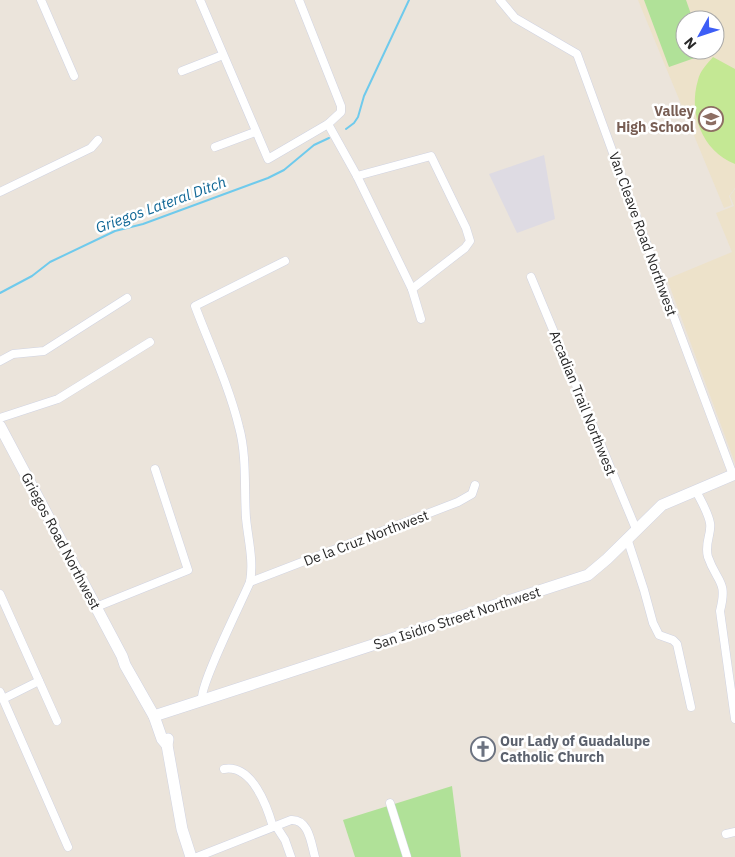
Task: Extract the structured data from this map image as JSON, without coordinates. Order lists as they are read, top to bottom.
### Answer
{
  "streets": {
    "street": [
      "Van Cleave Road Northwest",
      "Arcadian Trail Northwest",
      "De la Cruz Northwest",
      "Griegos Road Northwest",
      "San Isidro Street Northwest"
    ]
  },
  "crossings": [
    ["Van Cleave Road Northwest", "San Isidro Street Northwest"],
    ["Arcadian Trail Northwest", "San Isidro Street Northwest"],
    ["Griegos Road Northwest", "San Isidro Street Northwest"]
  ],
  "water": ["Griegos Lateral Ditch"],
  "places": {
    "school or university": ["Valley High School"],
    "church": ["Our Lady of Guadalupe Catholic Church"]
  },
  "north": "bottom left"
}
